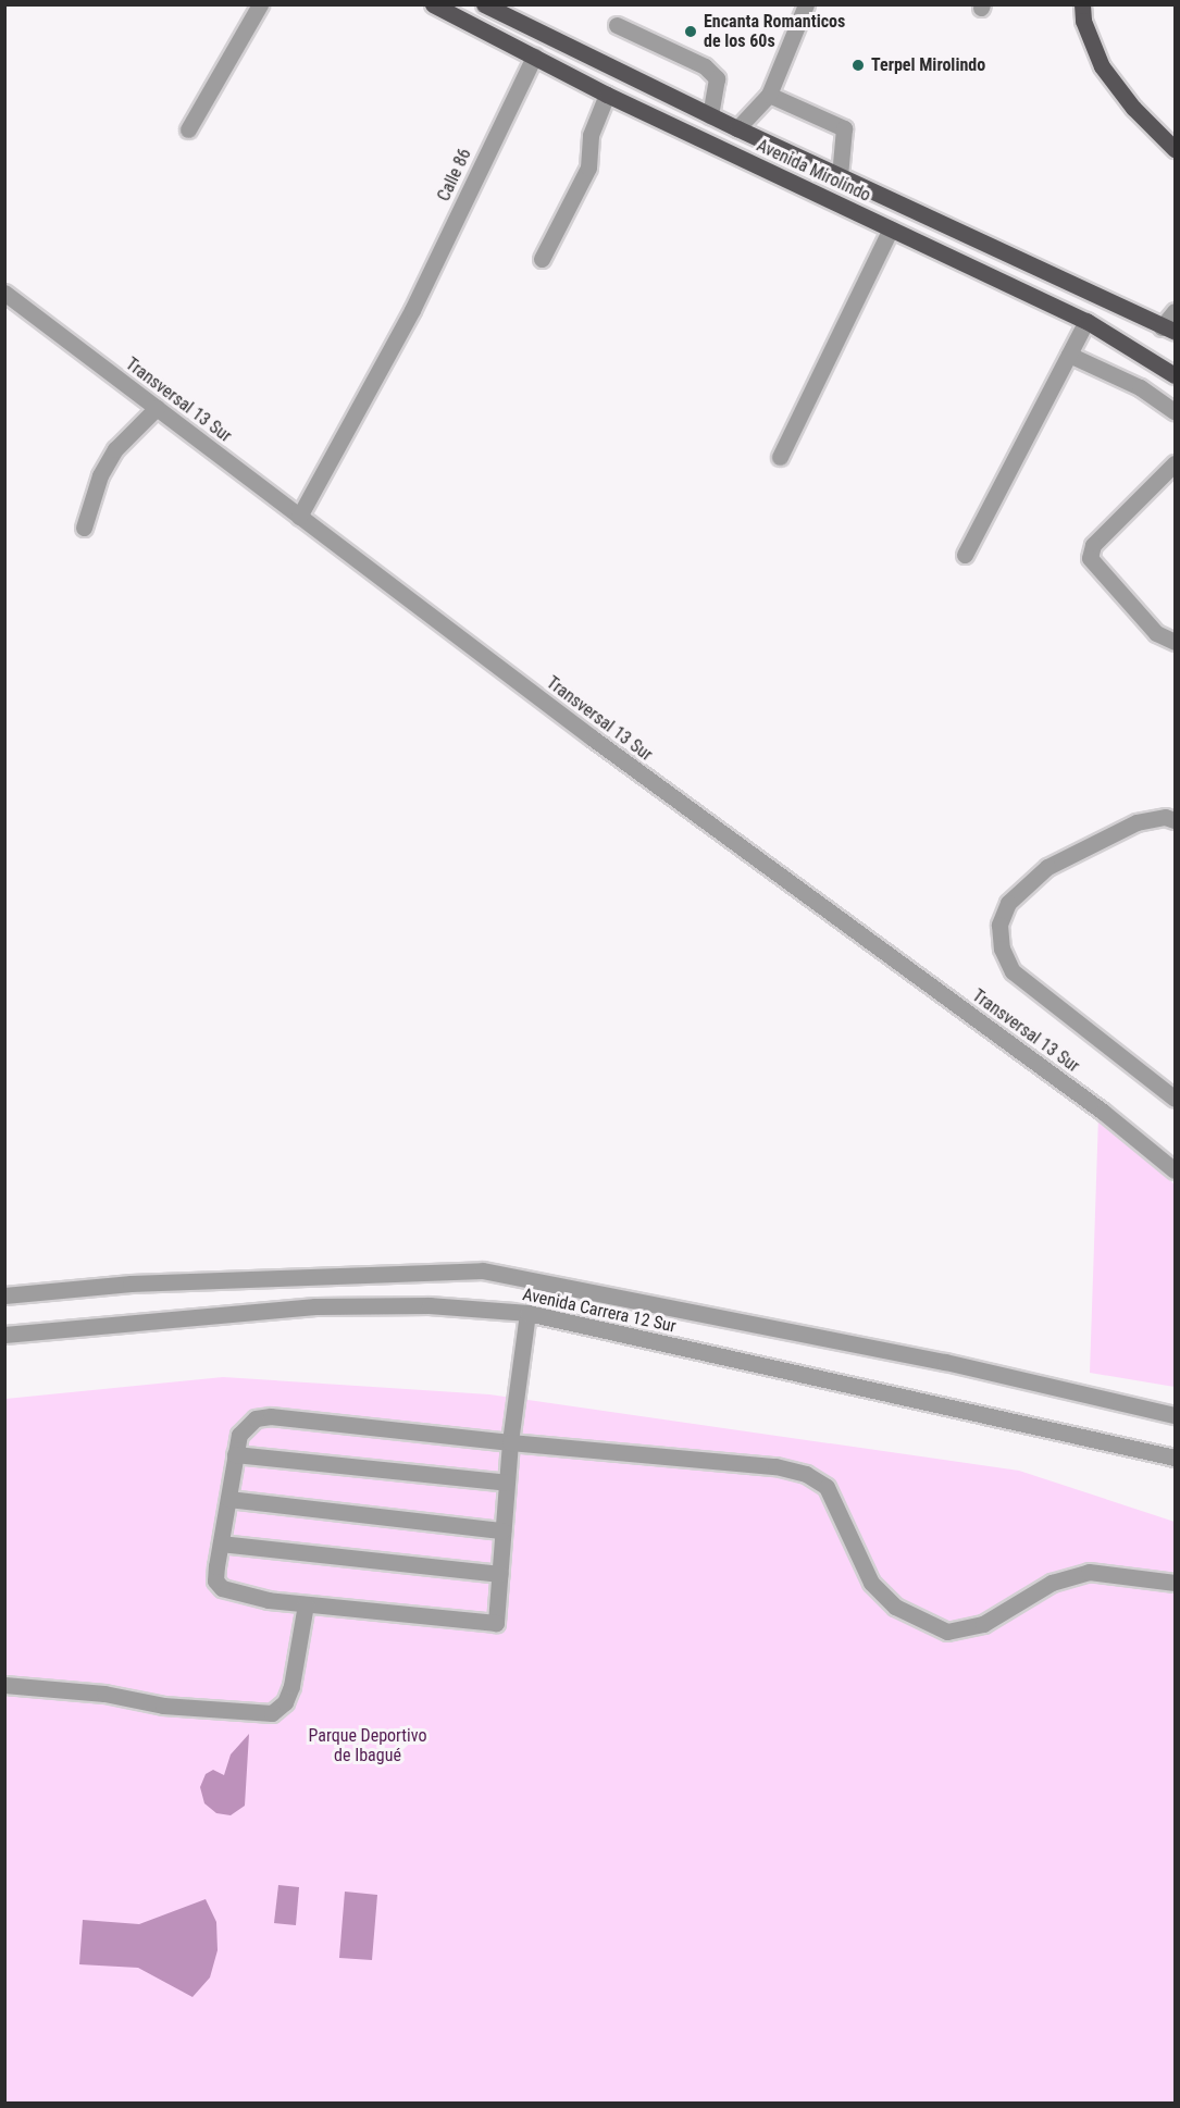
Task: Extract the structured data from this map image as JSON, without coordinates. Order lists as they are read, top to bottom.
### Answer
{
  "streets": {
    "main road": ["Avenida Mirolindo"],
    "street": ["Calle 86", "Transversal 13 Sur", "Avenida Carrera 12 Sur"]
  },
  "crossings": [
    ["Avenida Mirolindo", "Calle 86"],
    ["Calle 86", "Transversal 13 Sur"]
  ],
  "parks": ["Parque Deportivo de Ibagué"],
  "places": ["Encanta Romanticos de los 60s", "Terpel Mirolindo"]
}
